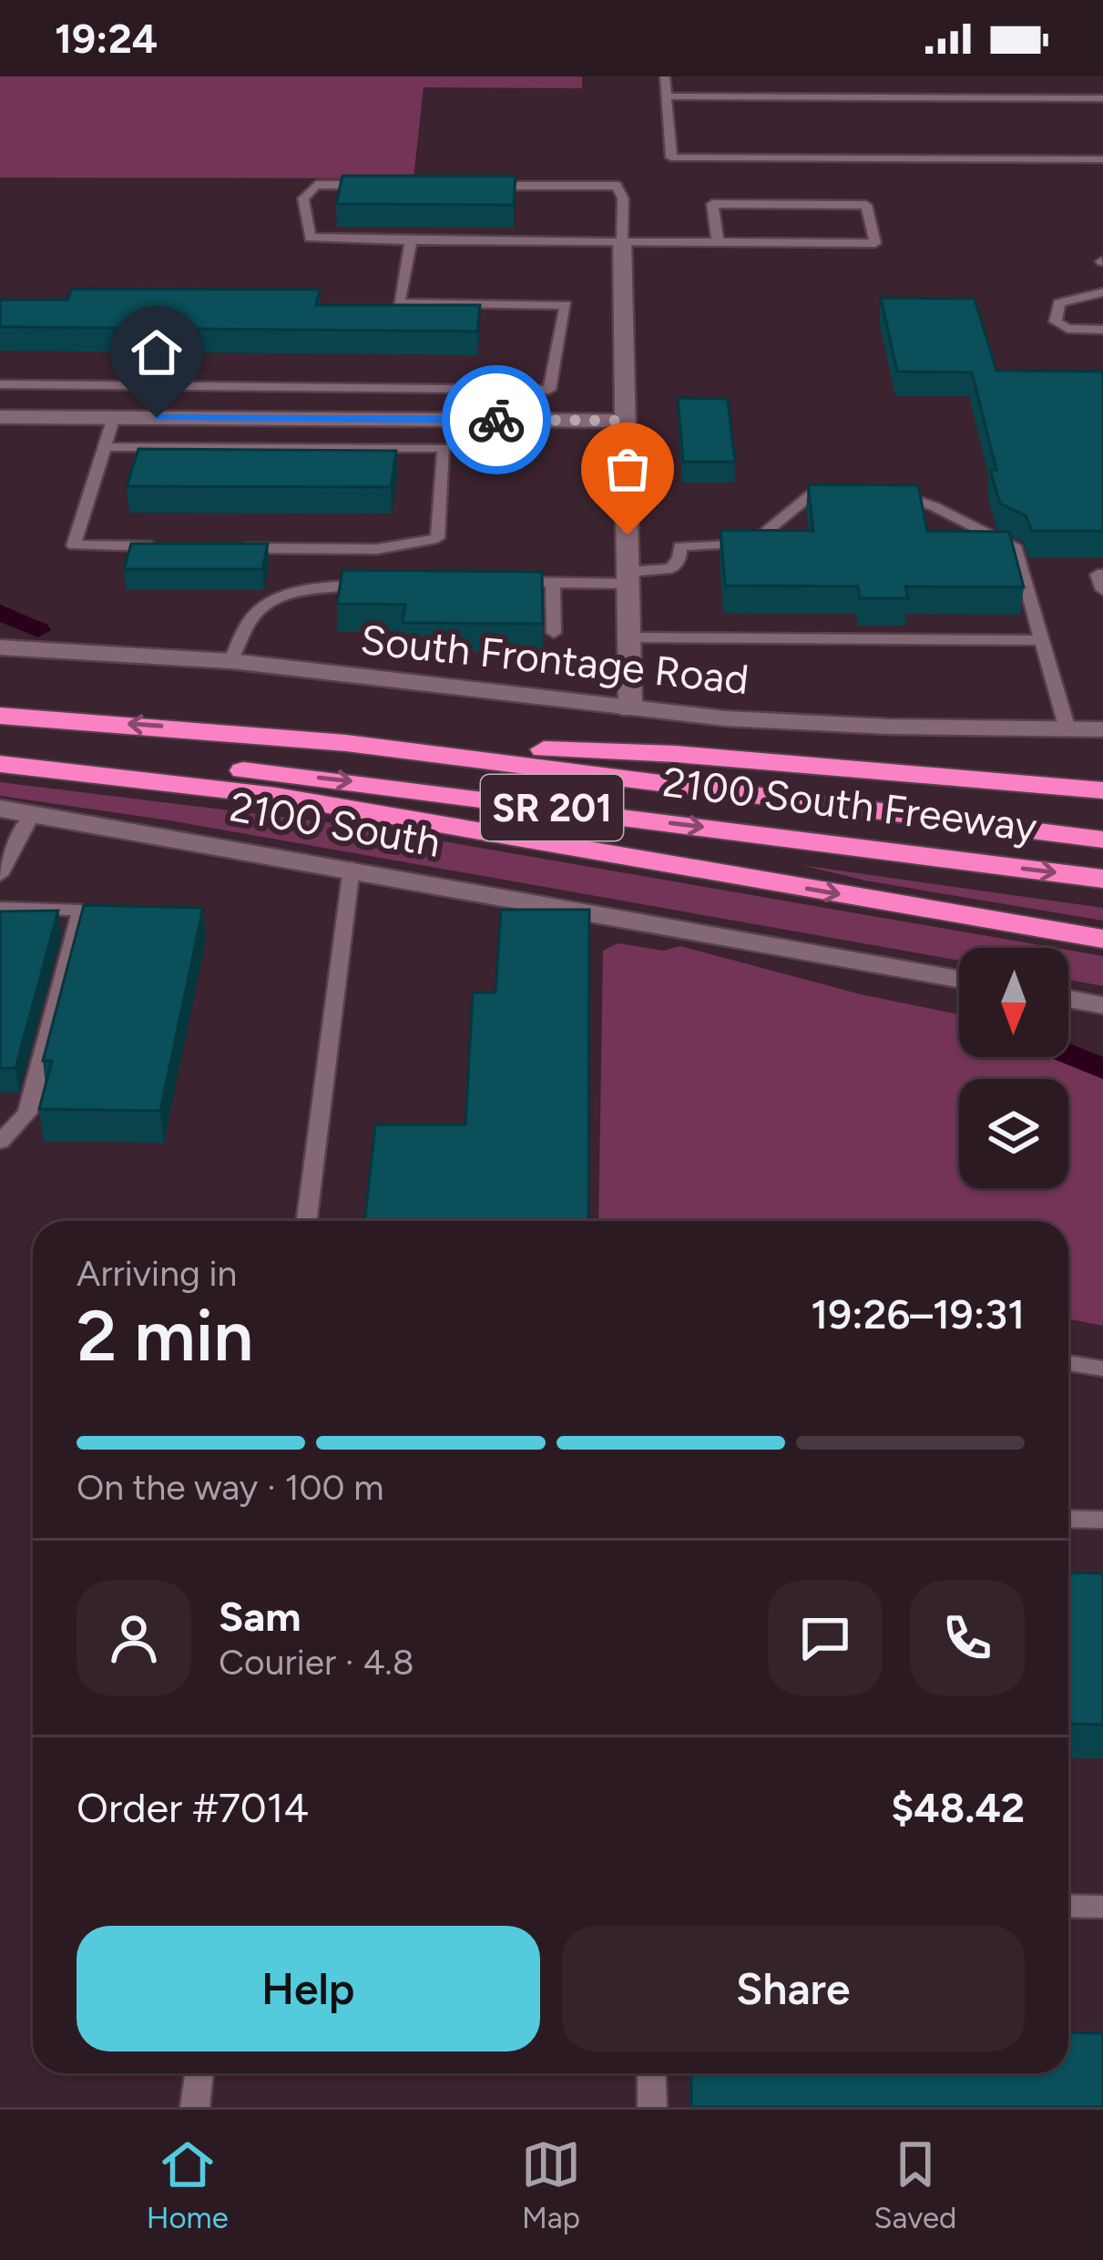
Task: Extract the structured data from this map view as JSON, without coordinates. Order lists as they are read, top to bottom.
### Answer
{
  "streets": {
    "highway": ["2100 South Freeway", "SR 201"],
    "street": ["South Frontage Road", "2100 South"]
  },
  "north": "bottom",
  "page": {
    "status": "19:24",
    "heading": ["2 min", "Arriving in", "19:26–19:31"],
    "panel": [
      "Sam",
      "Courier · 4.8",
      "Order #7014",
      "$48.42"
    ],
    "bar": "On the way · 100 m",
    "buttons": ["Help", "Share"],
    "tabs": ["Home", "Map", "Saved"]
  }
}
